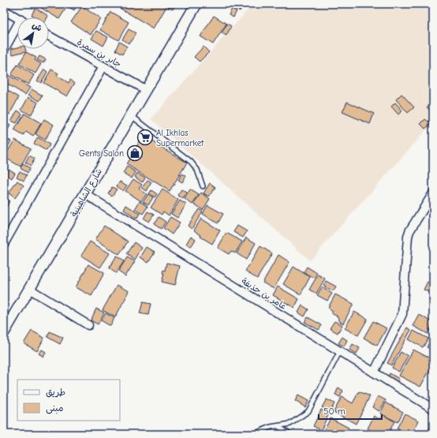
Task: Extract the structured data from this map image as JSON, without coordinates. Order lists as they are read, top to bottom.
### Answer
{
  "streets": {
    "street": ["جابر بن سمرة", "شارع الشاهينية", "عامر بن حذيفة"]
  },
  "crossings": [
    ["جابر بن سمرة", "شارع الشاهينية"],
    ["شارع الشاهينية", "عامر بن حذيفة"]
  ],
  "places": {
    "supermarket": ["Al Ikhlas Supermarket"],
    "shop": ["Gents Salon"]
  },
  "legend": ["طريق", "مبنى"],
  "scale_bar": "50 m",
  "north": "top right"
}
